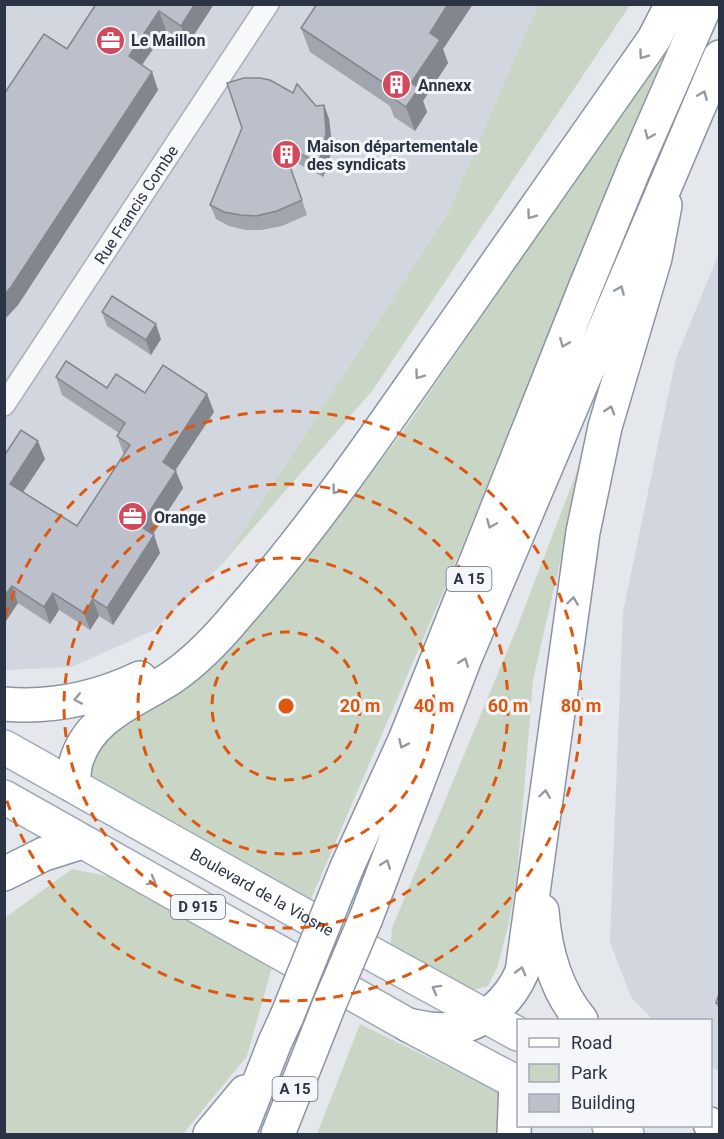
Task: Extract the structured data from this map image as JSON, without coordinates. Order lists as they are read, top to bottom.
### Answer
{
  "streets": {
    "main road": ["A 15", "Boulevard de la Viosne", "D 915"],
    "street": ["Rue Francis Combe"]
  },
  "places": {
    "office": ["Le Maillon", "Orange"],
    "building": ["Annexx", "Maison départementale des syndicats"]
  },
  "legend": ["Road", "Park", "Building"],
  "rings": [
    "20 m",
    "40 m",
    "60 m",
    "80 m"
  ]
}
